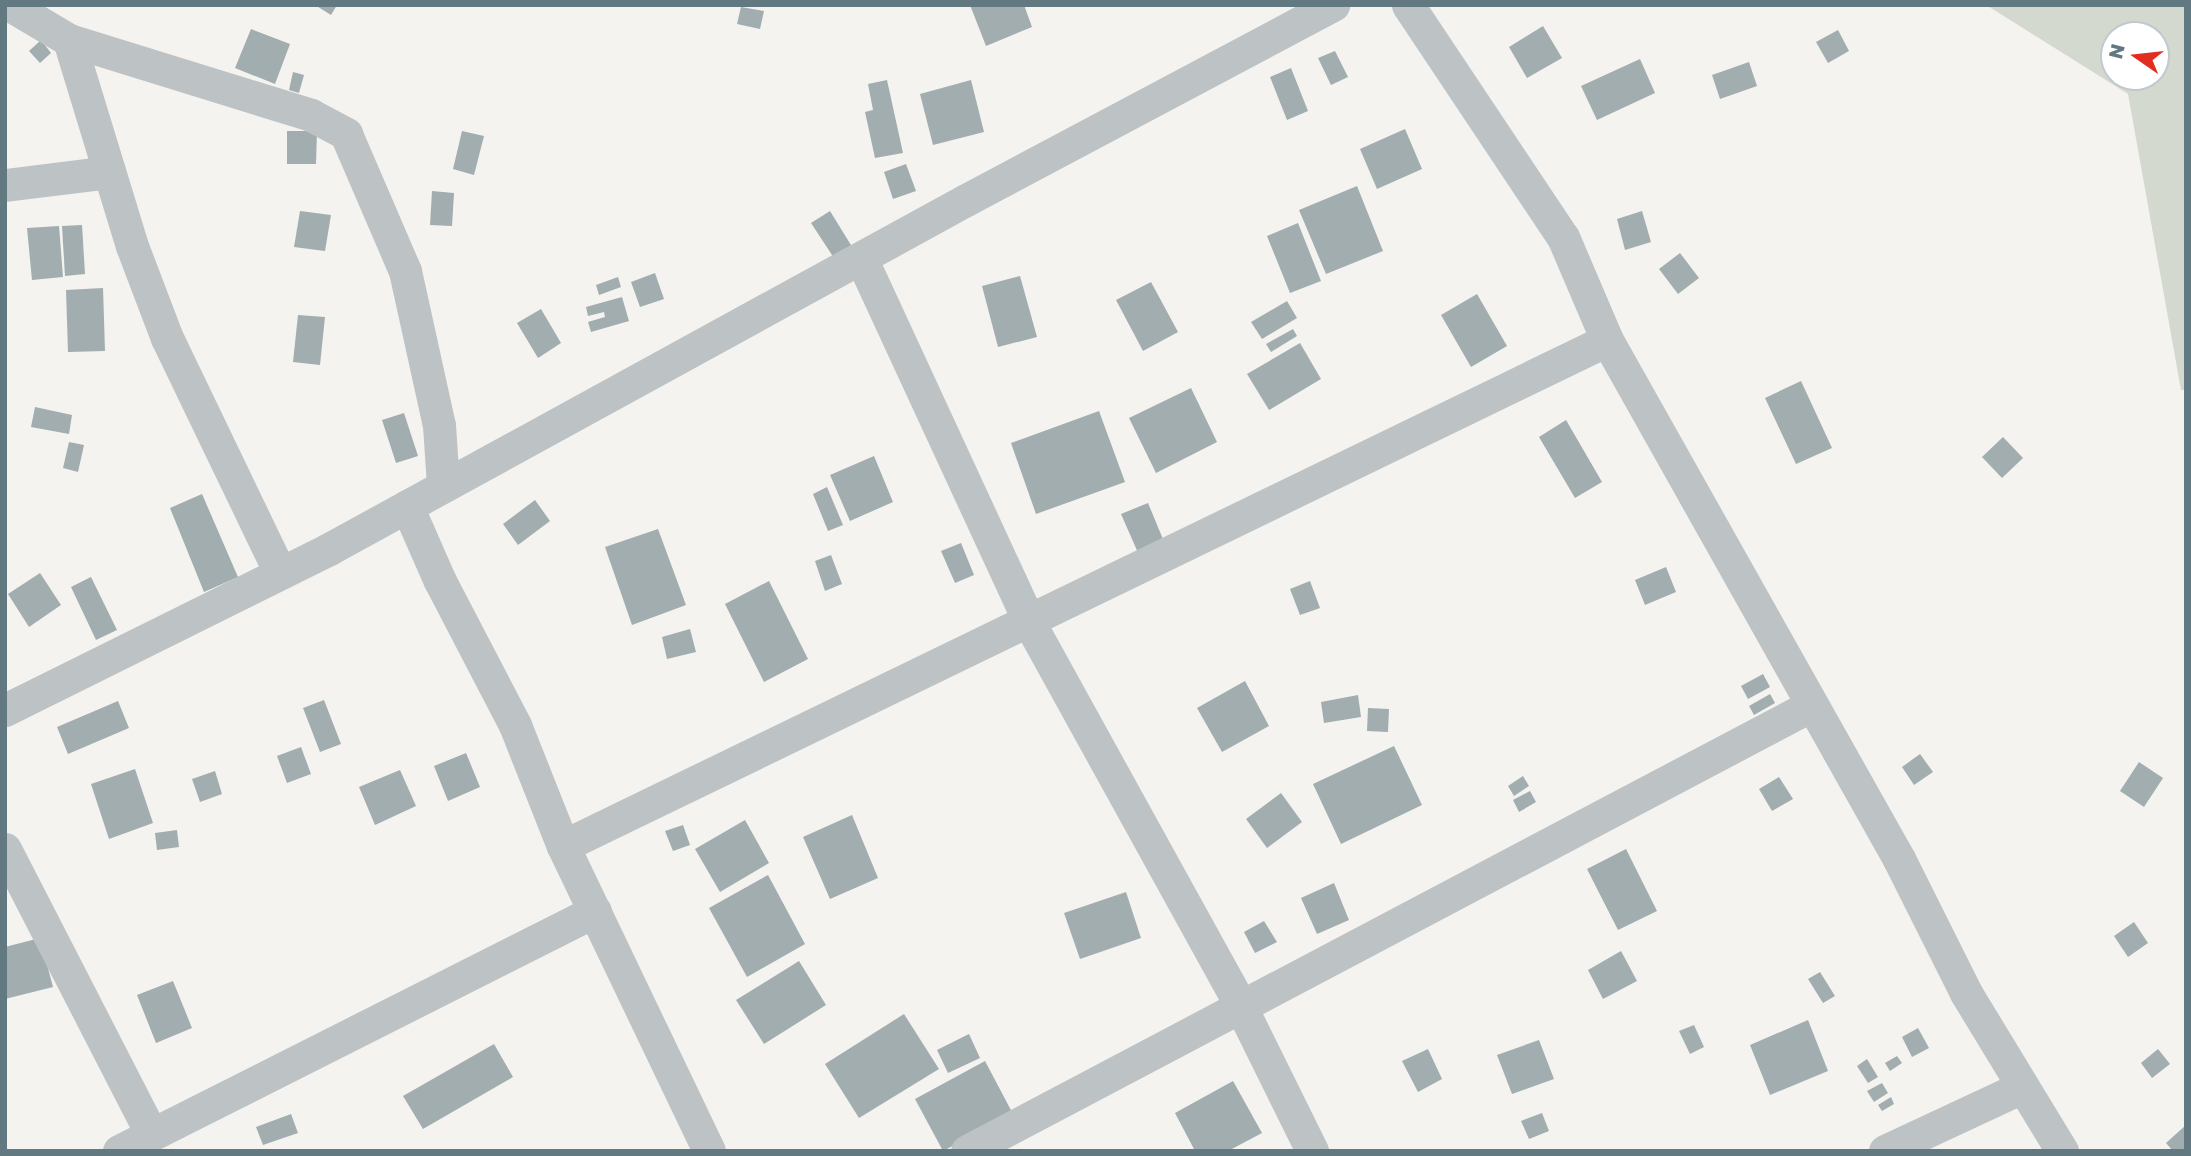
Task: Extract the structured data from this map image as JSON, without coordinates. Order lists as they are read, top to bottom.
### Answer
{
  "north": "left"
}
